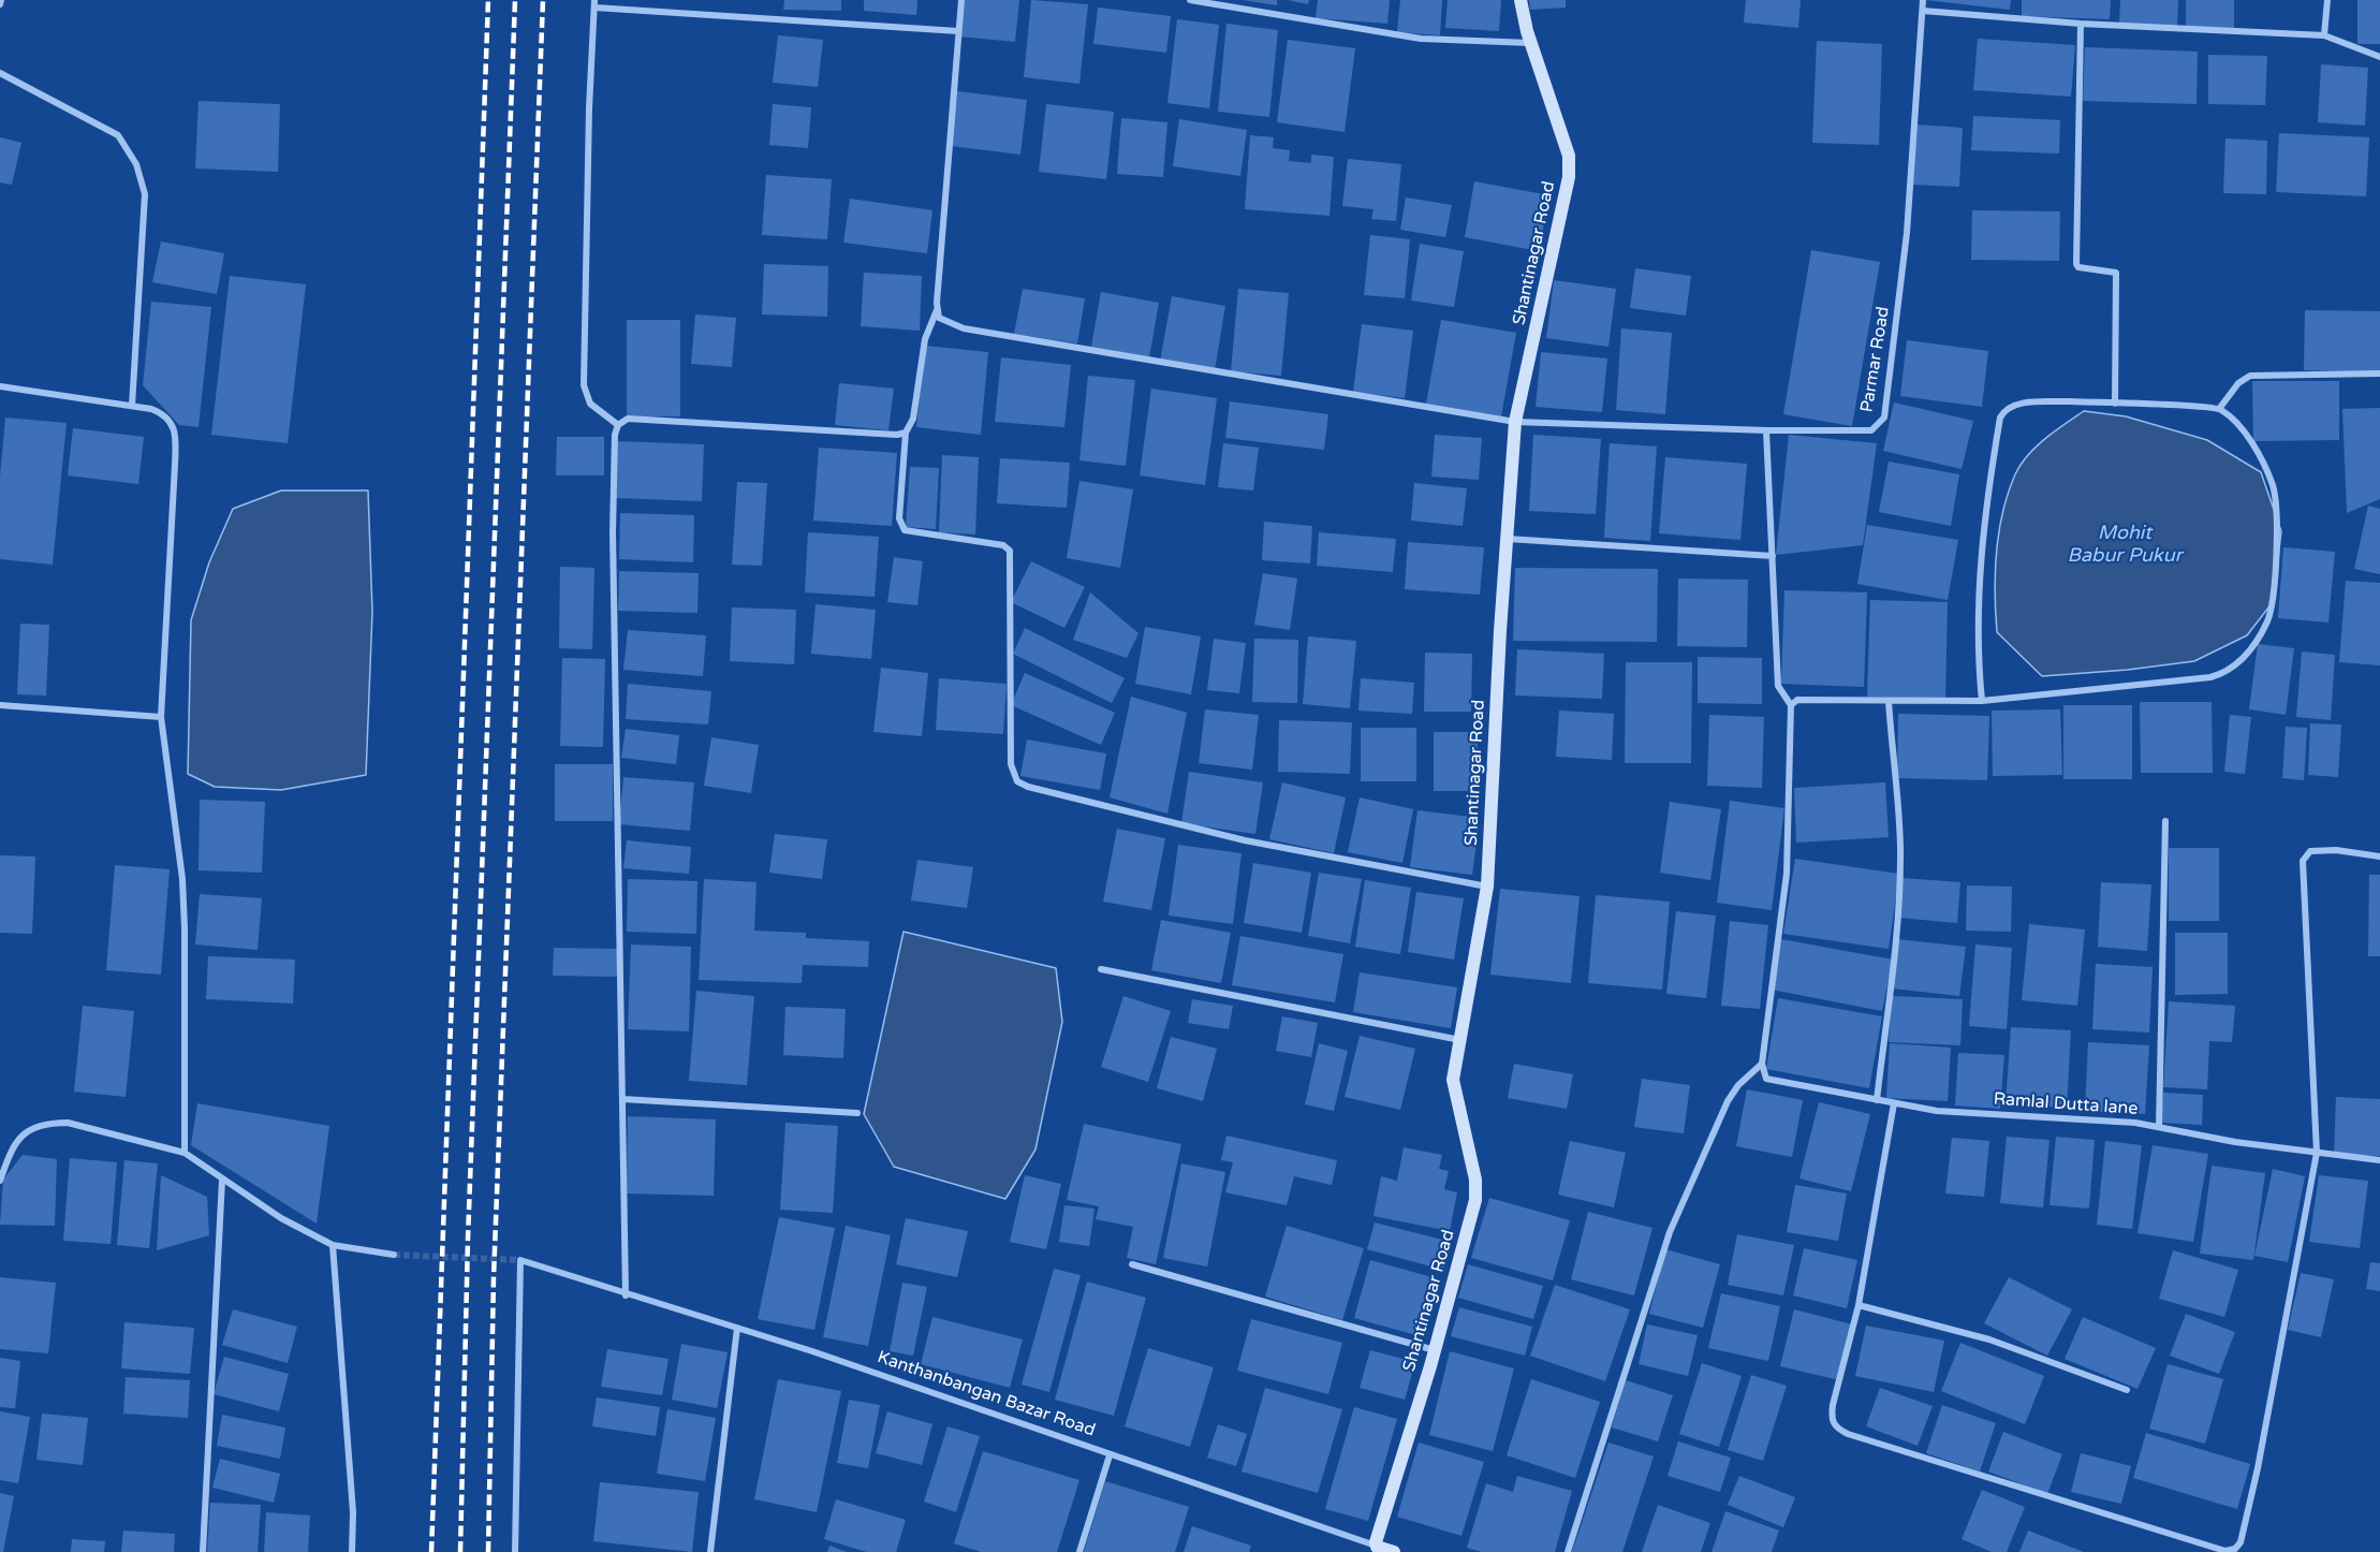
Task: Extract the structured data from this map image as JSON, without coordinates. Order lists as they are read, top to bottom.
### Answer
{
  "streets": {
    "street": [
      "Shantinagar Road",
      "Parmar Road",
      "Ramlal Dutta lane",
      "Kanthanbangan Bazar Road"
    ]
  },
  "crossings": [
    ["Shantinagar Road", "Parmar Road"],
    ["Shantinagar Road", "Kanthanbangan Bazar Road"]
  ],
  "water": ["Mohit Babur Pukur"]
}
